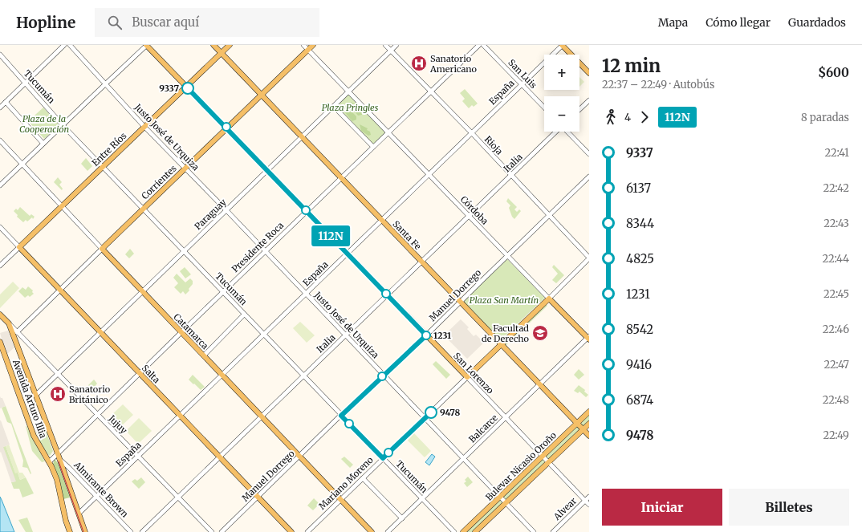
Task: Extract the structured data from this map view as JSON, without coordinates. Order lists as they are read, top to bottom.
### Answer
{
  "streets": {
    "main road": [
      "Entre Ríos",
      "Corrientes",
      "Córdoba",
      "Santa Fe",
      "Catamarca",
      "San Lorenzo",
      "Salta",
      "Avenida Arturo Illia",
      "Jujuy",
      "Bulevar Nicasio Oroño",
      "Mariano Moreno"
    ],
    "street": [
      "San Luis",
      "Tucumán",
      "España",
      "Justo José de Urquiza",
      "Rioja",
      "Italia",
      "Paraguay",
      "Presidente Roca",
      "Manuel Dorrego",
      "Balcarce",
      "Almirante Brown",
      "Alvear"
    ]
  },
  "crossings": [
    ["San Luis", "España"],
    ["Tucumán", "España"],
    ["Tucumán", "Entre Ríos"],
    ["Tucumán", "Italia"],
    ["Tucumán", "Corrientes"],
    ["Tucumán", "Paraguay"],
    ["Tucumán", "Presidente Roca"],
    ["Tucumán", "Manuel Dorrego"],
    ["Tucumán", "Balcarce"],
    ["Tucumán", "Mariano Moreno"],
    ["España", "Justo José de Urquiza"],
    ["España", "Rioja"],
    ["España", "Córdoba"],
    ["España", "Santa Fe"],
    ["España", "Catamarca"],
    ["España", "San Lorenzo"],
    ["España", "Salta"],
    ["España", "Jujuy"],
    ["España", "Almirante Brown"],
    ["Justo José de Urquiza", "Entre Ríos"],
    ["Justo José de Urquiza", "Italia"],
    ["Justo José de Urquiza", "Corrientes"],
    ["Justo José de Urquiza", "Paraguay"],
    ["Justo José de Urquiza", "Presidente Roca"],
    ["Justo José de Urquiza", "Manuel Dorrego"],
    ["Justo José de Urquiza", "Balcarce"],
    ["Justo José de Urquiza", "Bulevar Nicasio Oroño"],
    ["Justo José de Urquiza", "Mariano Moreno"],
    ["Rioja", "Italia"],
    ["Rioja", "Paraguay"],
    ["Rioja", "Presidente Roca"],
    ["Rioja", "Manuel Dorrego"],
    ["Rioja", "Mariano Moreno"],
    ["Entre Ríos", "Santa Fe"],
    ["Entre Ríos", "Catamarca"],
    ["Entre Ríos", "San Lorenzo"],
    ["Entre Ríos", "Salta"],
    ["Italia", "Córdoba"],
    ["Italia", "Santa Fe"],
    ["Italia", "Catamarca"],
    ["Italia", "San Lorenzo"],
    ["Italia", "Salta"],
    ["Italia", "Jujuy"],
    ["Corrientes", "Córdoba"],
    ["Corrientes", "Santa Fe"],
    ["Corrientes", "Catamarca"],
    ["Corrientes", "San Lorenzo"],
    ["Corrientes", "Salta"],
    ["Corrientes", "Jujuy"],
    ["Córdoba", "Paraguay"],
    ["Córdoba", "Presidente Roca"],
    ["Córdoba", "Manuel Dorrego"],
    ["Córdoba", "Balcarce"],
    ["Córdoba", "Mariano Moreno"],
    ["Paraguay", "Santa Fe"],
    ["Paraguay", "Catamarca"],
    ["Paraguay", "San Lorenzo"],
    ["Paraguay", "Salta"],
    ["Paraguay", "Jujuy"],
    ["Santa Fe", "Presidente Roca"],
    ["Santa Fe", "Manuel Dorrego"],
    ["Santa Fe", "Balcarce"],
    ["Santa Fe", "Bulevar Nicasio Oroño"],
    ["Santa Fe", "Mariano Moreno"],
    ["Presidente Roca", "Catamarca"],
    ["Presidente Roca", "San Lorenzo"],
    ["Presidente Roca", "Salta"],
    ["Presidente Roca", "Avenida Arturo Illia"],
    ["Presidente Roca", "Jujuy"],
    ["Presidente Roca", "Almirante Brown"],
    ["Manuel Dorrego", "Catamarca"],
    ["Manuel Dorrego", "San Lorenzo"],
    ["Manuel Dorrego", "Salta"],
    ["Catamarca", "Mariano Moreno"],
    ["San Lorenzo", "Balcarce"],
    ["San Lorenzo", "Bulevar Nicasio Oroño"],
    ["San Lorenzo", "Mariano Moreno"],
    ["San Lorenzo", "Alvear"]
  ],
  "parks": ["Plaza Pringles", "Plaza de la Cooperación", "Plaza San Martín"],
  "places": {
    "hospital": ["Sanatorio Americano", "Sanatorio Británico"],
    "other": ["9337", "1231", "9478"],
    "school or university": ["Facultad de Derecho"]
  },
  "lines": ["bus line 112N"],
  "page": {
    "header": "Hopline",
    "search": "Buscar aquí",
    "nav": ["Mapa", "Cómo llegar", "Guardados"],
    "on_map": "112N",
    "heading": ["12 min", "22:37 – 22:49 · Autobús", "$600"],
    "map_buttons": ["+", "−"],
    "legs": ["4", "112N", "8 paradas"],
    "list": [
      {
        "name": "9337",
        "value": "22:41"
      },
      {
        "name": "6137",
        "value": "22:42"
      },
      {
        "name": "8344",
        "value": "22:43"
      },
      {
        "name": "4825",
        "value": "22:44"
      },
      {
        "name": "1231",
        "value": "22:45"
      },
      {
        "name": "8542",
        "value": "22:46"
      },
      {
        "name": "9416",
        "value": "22:47"
      },
      {
        "name": "6874",
        "value": "22:48"
      },
      {
        "name": "9478",
        "value": "22:49"
      }
    ],
    "buttons": ["Iniciar", "Billetes"]
  }
}
